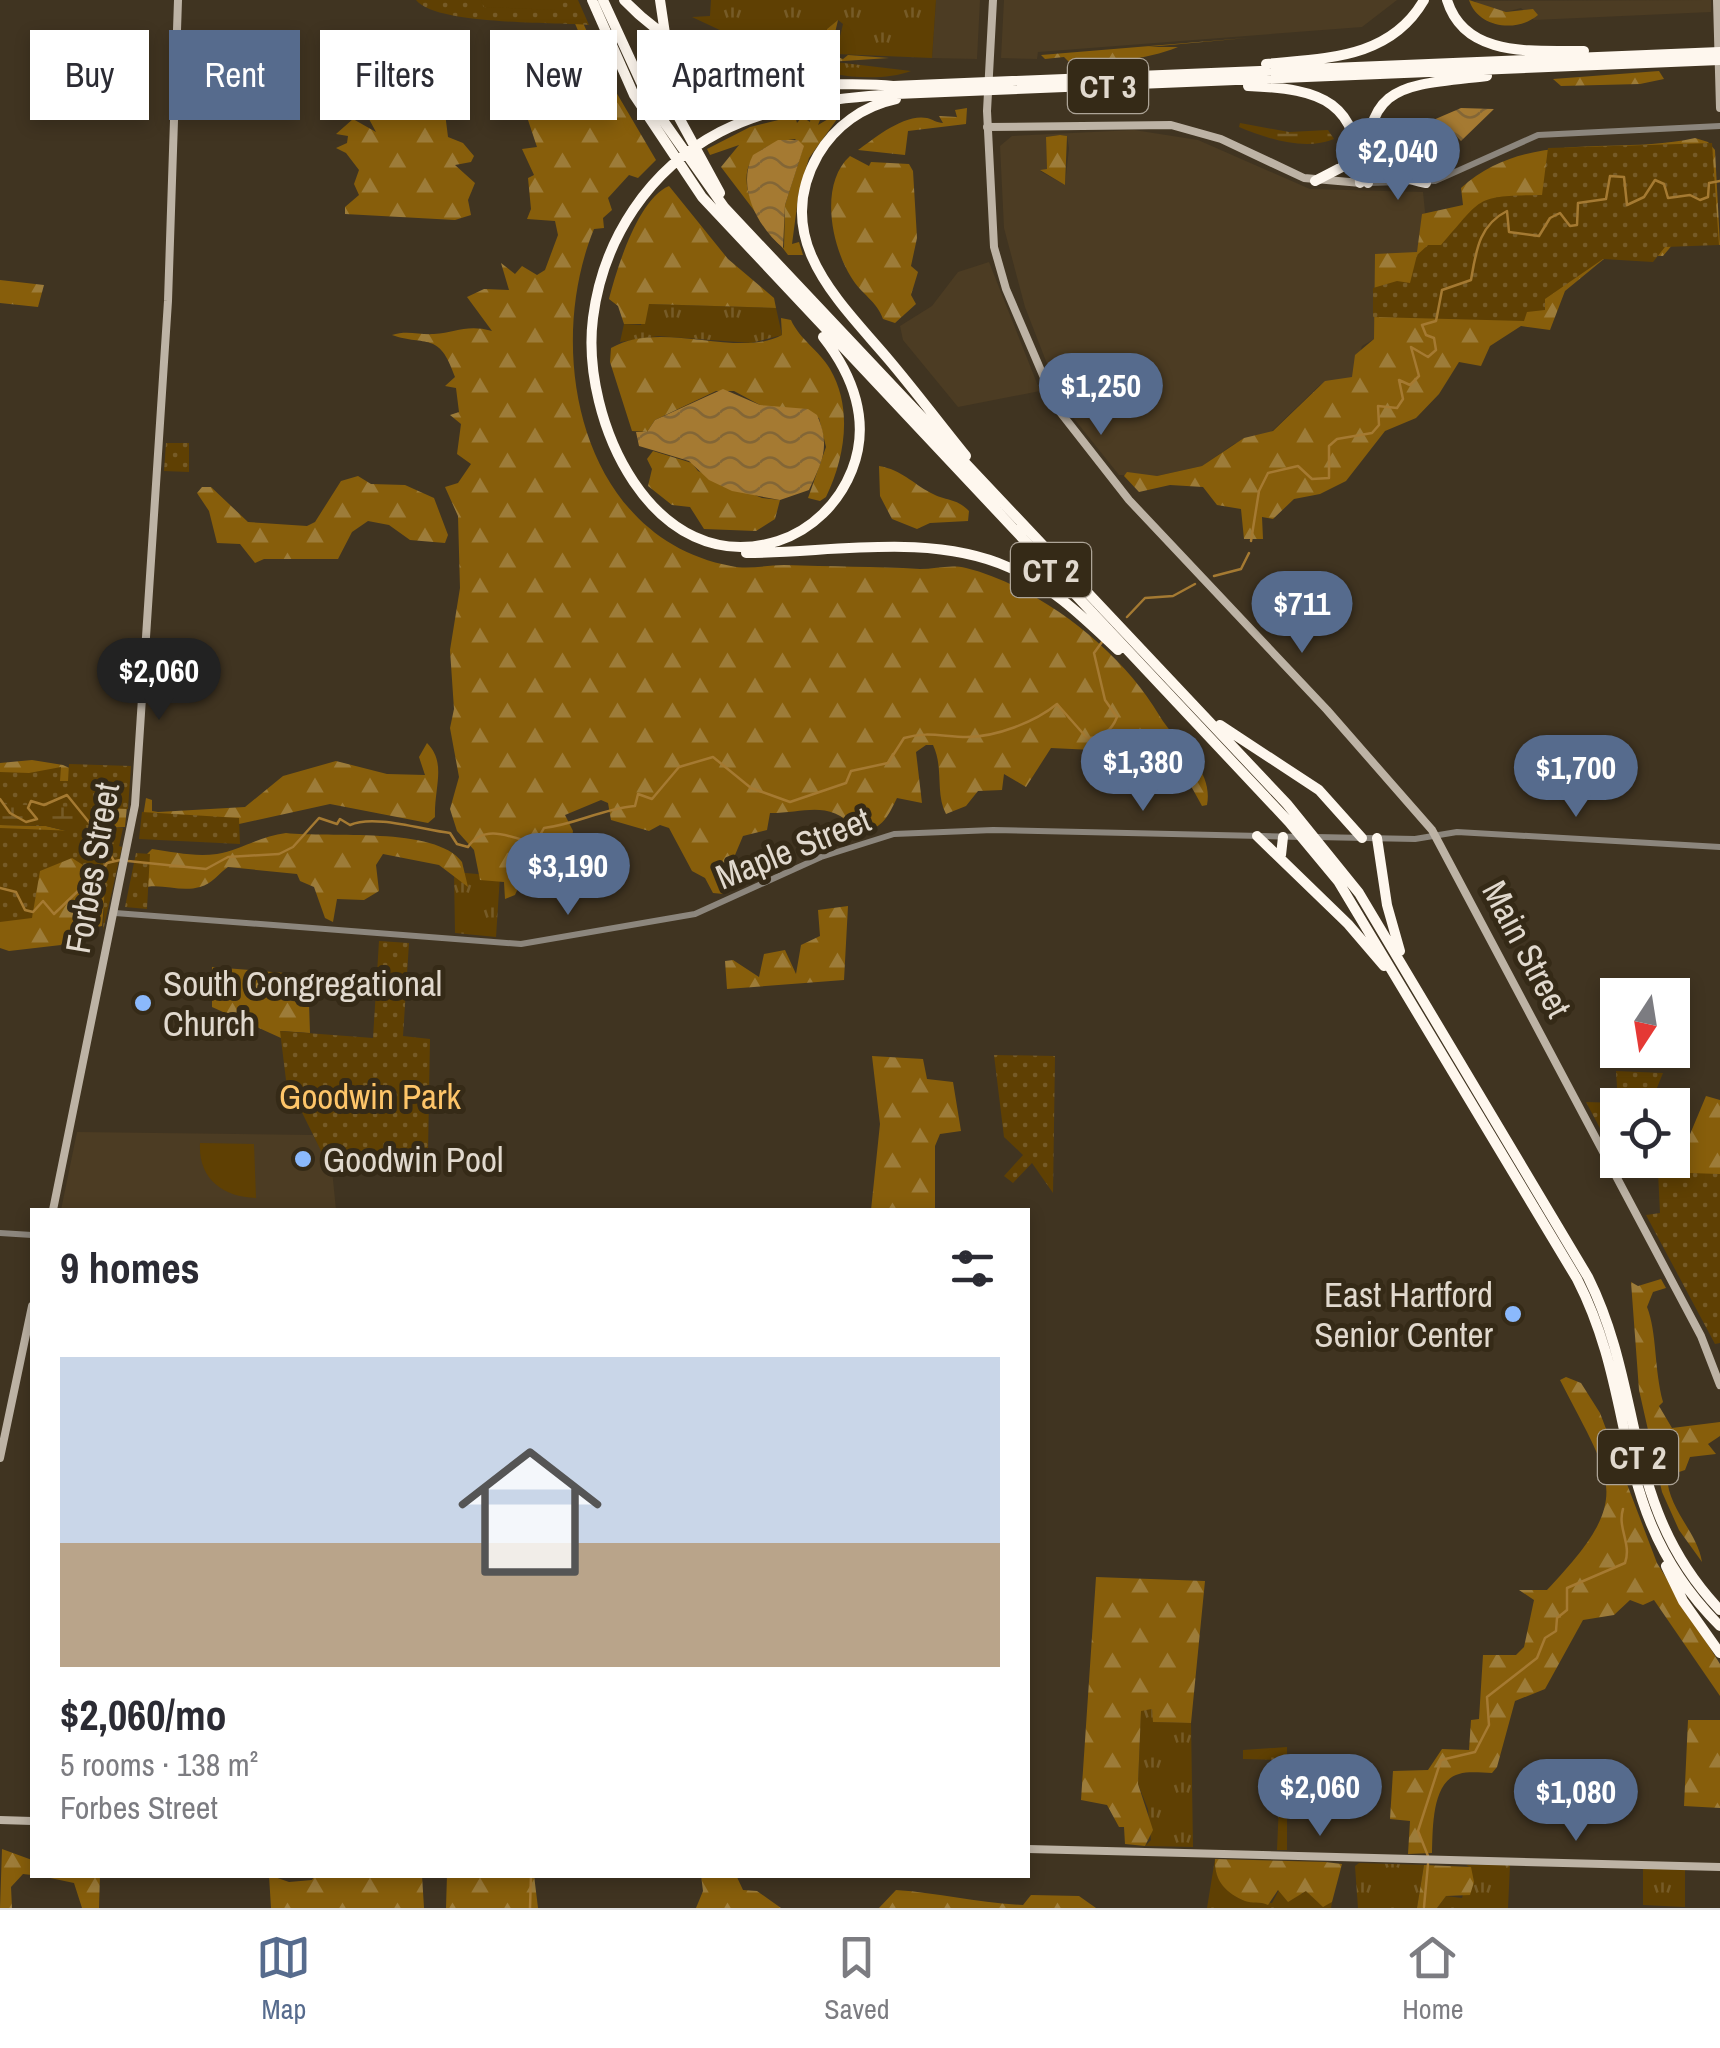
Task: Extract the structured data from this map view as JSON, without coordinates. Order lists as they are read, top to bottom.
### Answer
{
  "streets": {
    "highway": ["CT 3", "CT 2"],
    "main road": ["Forbes Street", "Main Street"],
    "street": ["Maple Street"]
  },
  "crossings": [
    ["Maple Street", "Forbes Street"],
    ["Maple Street", "Main Street"]
  ],
  "parks": ["Goodwin Park"],
  "places": ["South Congregational Church", "Goodwin Pool", "East Hartford Senior Center"],
  "north": "bottom",
  "page": {
    "chip": [
      "Buy",
      "Rent",
      "Filters",
      "New",
      "Apartment"
    ],
    "price": [
      "$2,040",
      "$1,250",
      "$711",
      "$2,060",
      "$1,380",
      "$1,700",
      "$3,190",
      "$2,060",
      "$1,080"
    ],
    "heading": "9 homes",
    "list": [
      {
        "name": "$2,060/mo",
        "note": "5 rooms · 138 m² · Forbes Street"
      }
    ],
    "tabs": ["Map", "Saved", "Home"]
  }
}
